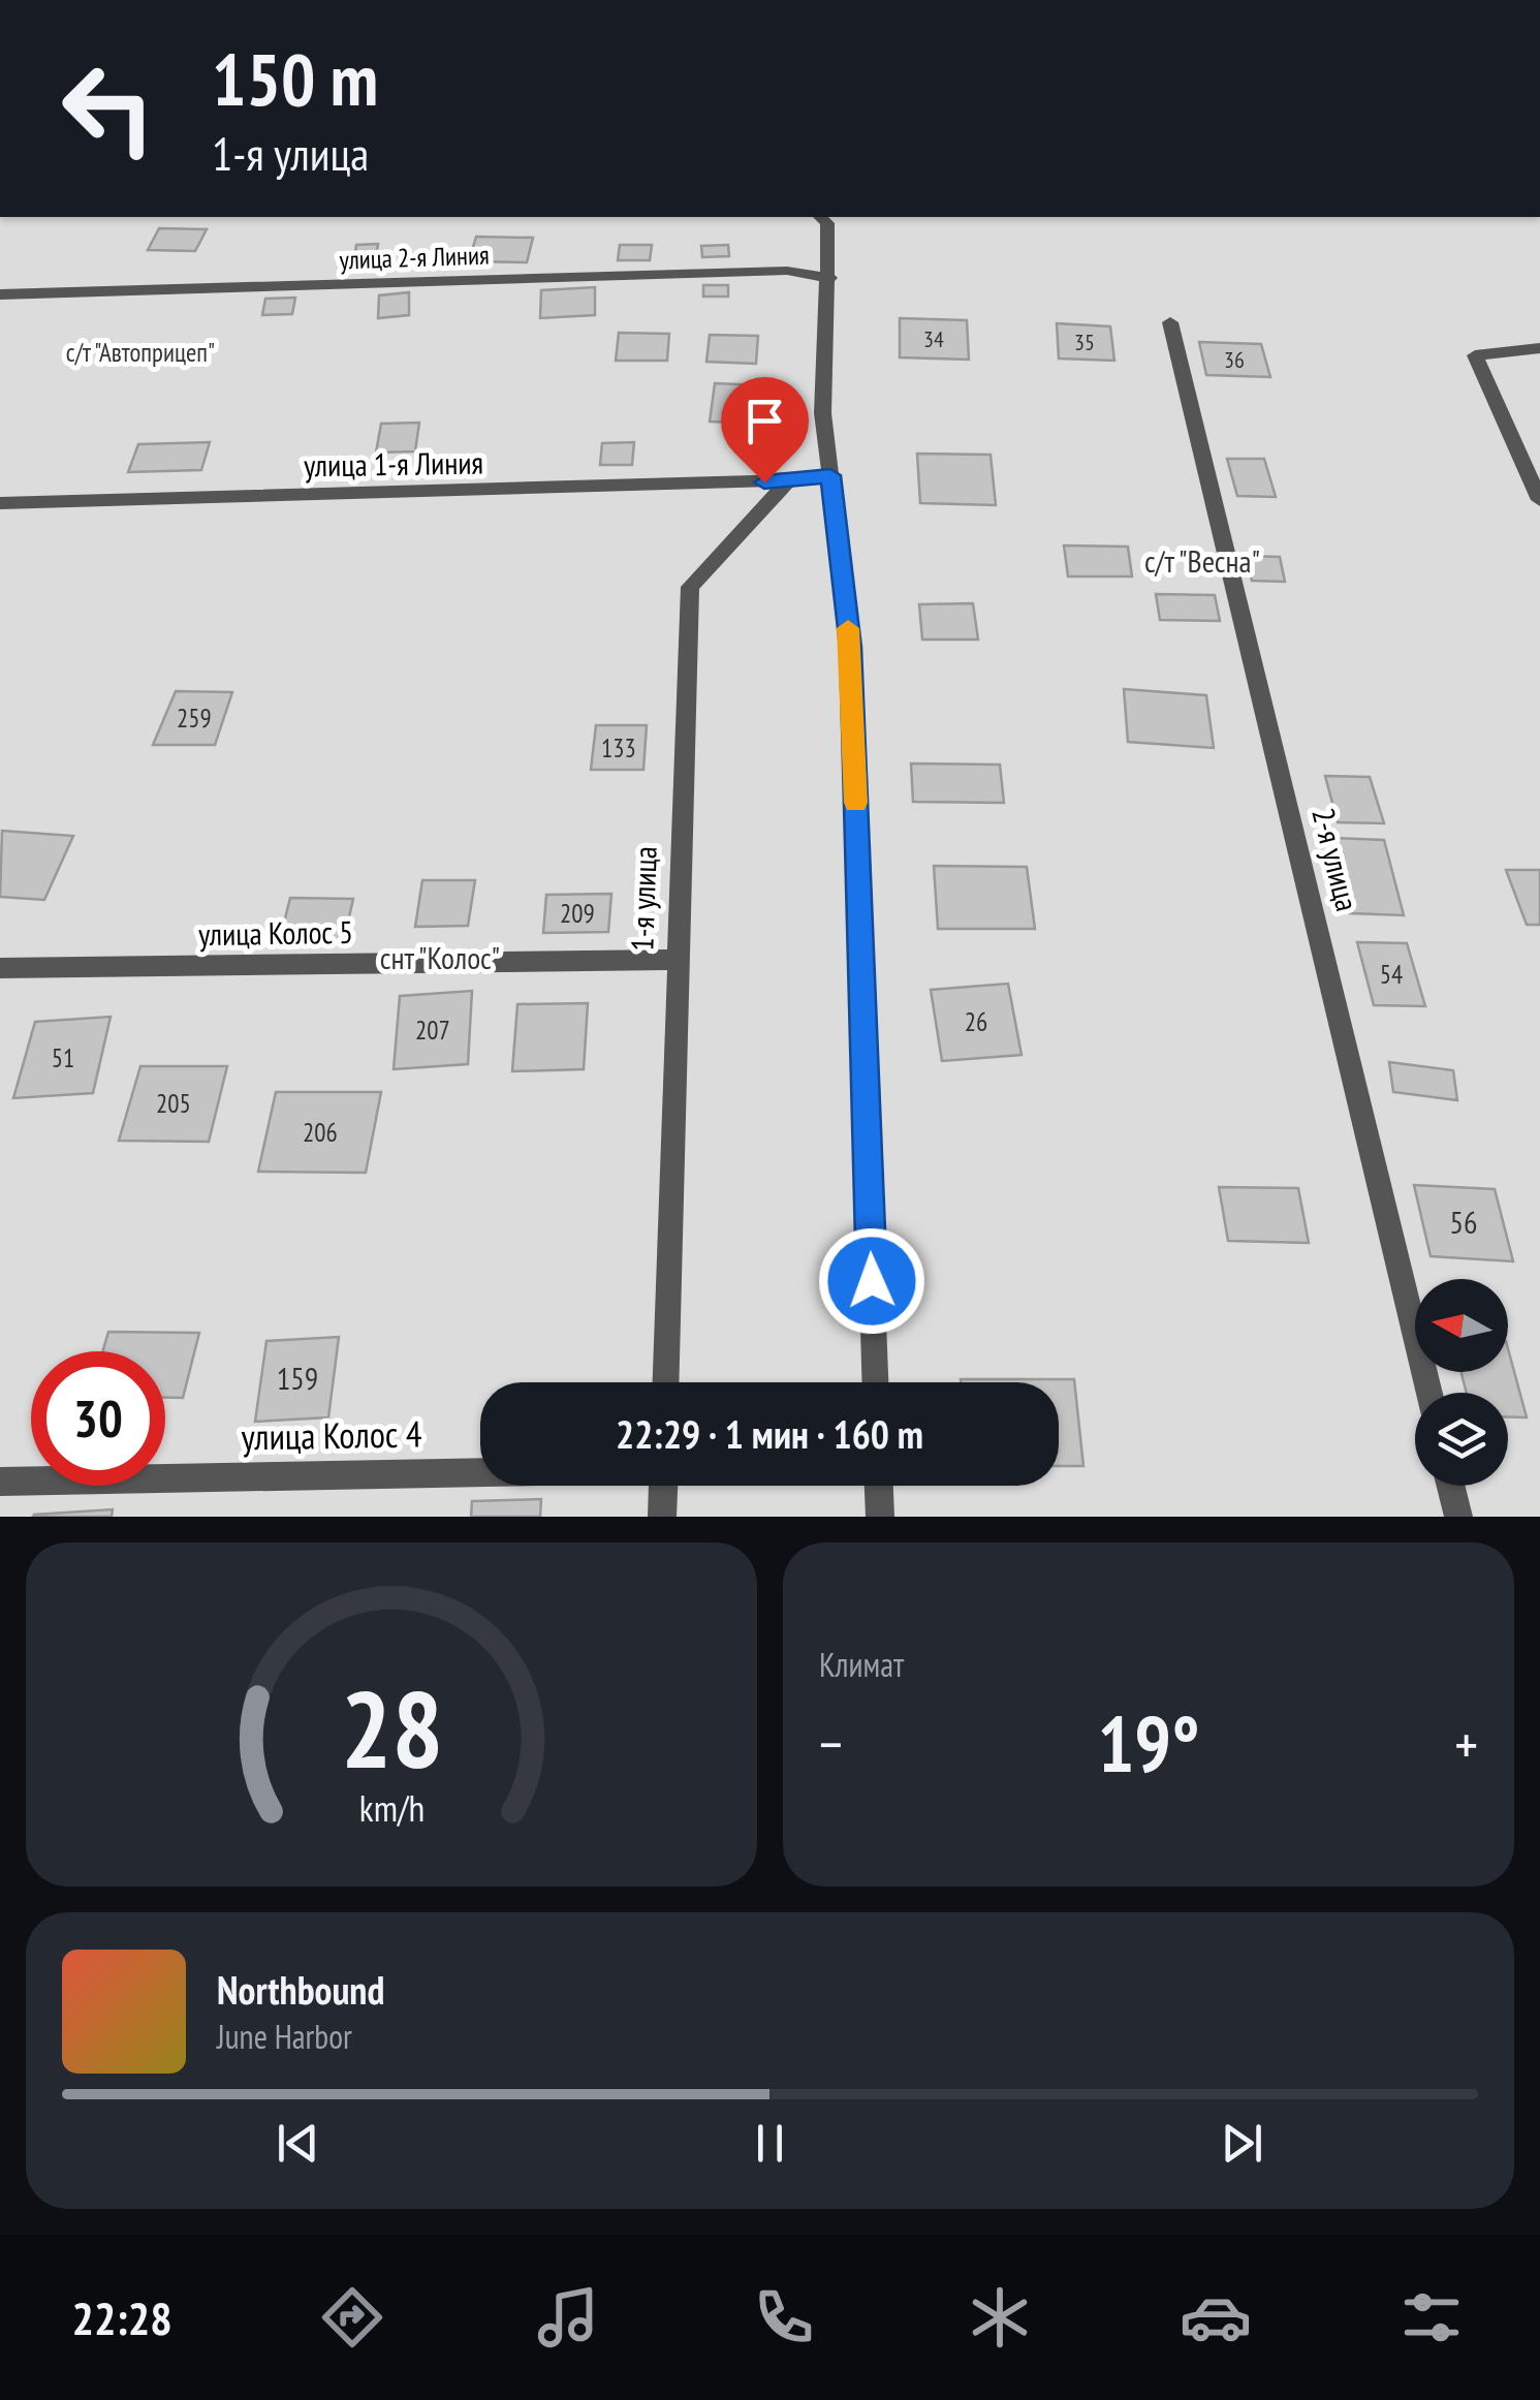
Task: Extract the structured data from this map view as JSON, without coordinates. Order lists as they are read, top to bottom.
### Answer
{
  "streets": {
    "street": [
      "улица 2-я Линия",
      "улица 1-я Линия",
      "2-я улица",
      "1-я улица",
      "улица Колос 5",
      "улица Колос 4"
    ]
  },
  "crossings": [
    ["улица 1-я Линия", "1-я улица"],
    ["1-я улица", "улица Колос 5"]
  ],
  "parks": ["с/т \"Автоприцеп\"", "с/т \"Весна\"", "снт \"Колос\""],
  "house_numbers": [
    "34",
    "35",
    "36",
    "259",
    "133",
    "209",
    "54",
    "26",
    "207",
    "51",
    "205",
    "206",
    "56",
    "159"
  ],
  "north": "left",
  "page": {
    "turn": ["150 m", "1-я улица"],
    "limit": "30",
    "trip": "22:29 · 1 мин · 160 m",
    "tile": "Климат",
    "heat": ["−", "19°", "+"],
    "song": ["Northbound", "June Harbor"],
    "tabs": "22:28",
    "gauge": ["28", "km/h"]
  }
}
